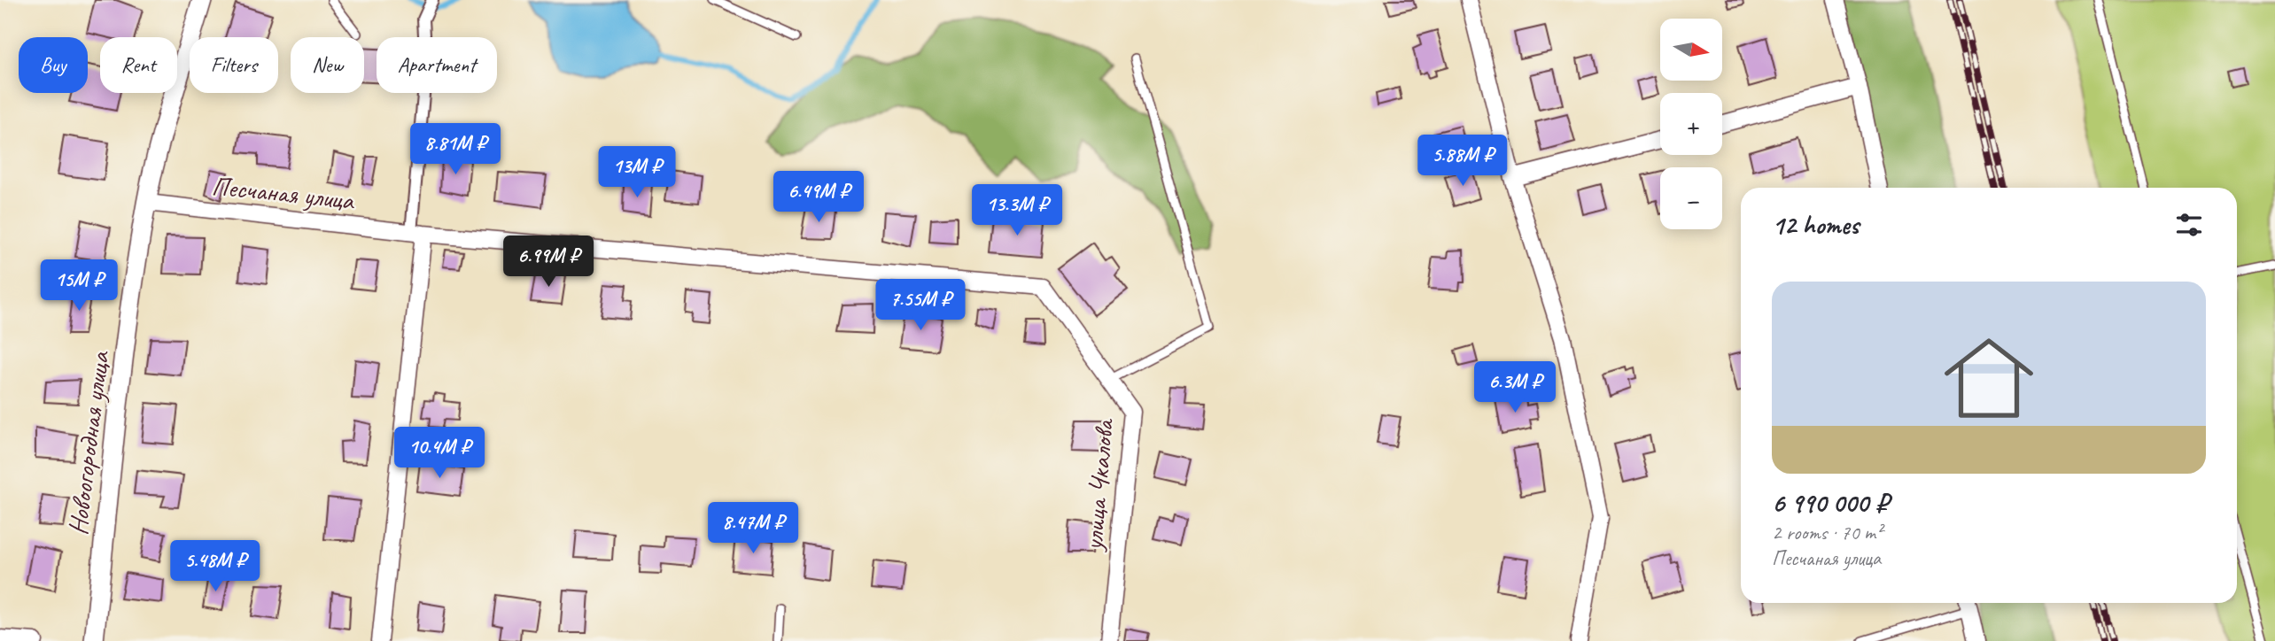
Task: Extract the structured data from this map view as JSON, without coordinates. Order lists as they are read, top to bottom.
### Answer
{
  "streets": {
    "street": ["Песчаная улица", "Новоогородная улица", "улица Чкалова"]
  },
  "crossings": [
    ["Песчаная улица", "Новоогородная улица"],
    ["Песчаная улица", "улица Чкалова"]
  ],
  "north": "right",
  "page": {
    "map_buttons": ["+", "−"],
    "chip": [
      "Buy",
      "Rent",
      "Filters",
      "New",
      "Apartment"
    ],
    "price": [
      "8.81M ₽",
      "5.88M ₽",
      "13M ₽",
      "6.49M ₽",
      "13.3M ₽",
      "6.99M ₽",
      "15M ₽",
      "7.55M ₽",
      "6.3M ₽",
      "10.4M ₽",
      "8.47M ₽",
      "5.48M ₽"
    ],
    "heading": "12 homes",
    "list": [
      {
        "name": "6 990 000 ₽",
        "note": "2 rooms · 70 m² · Песчаная улица"
      }
    ]
  }
}
